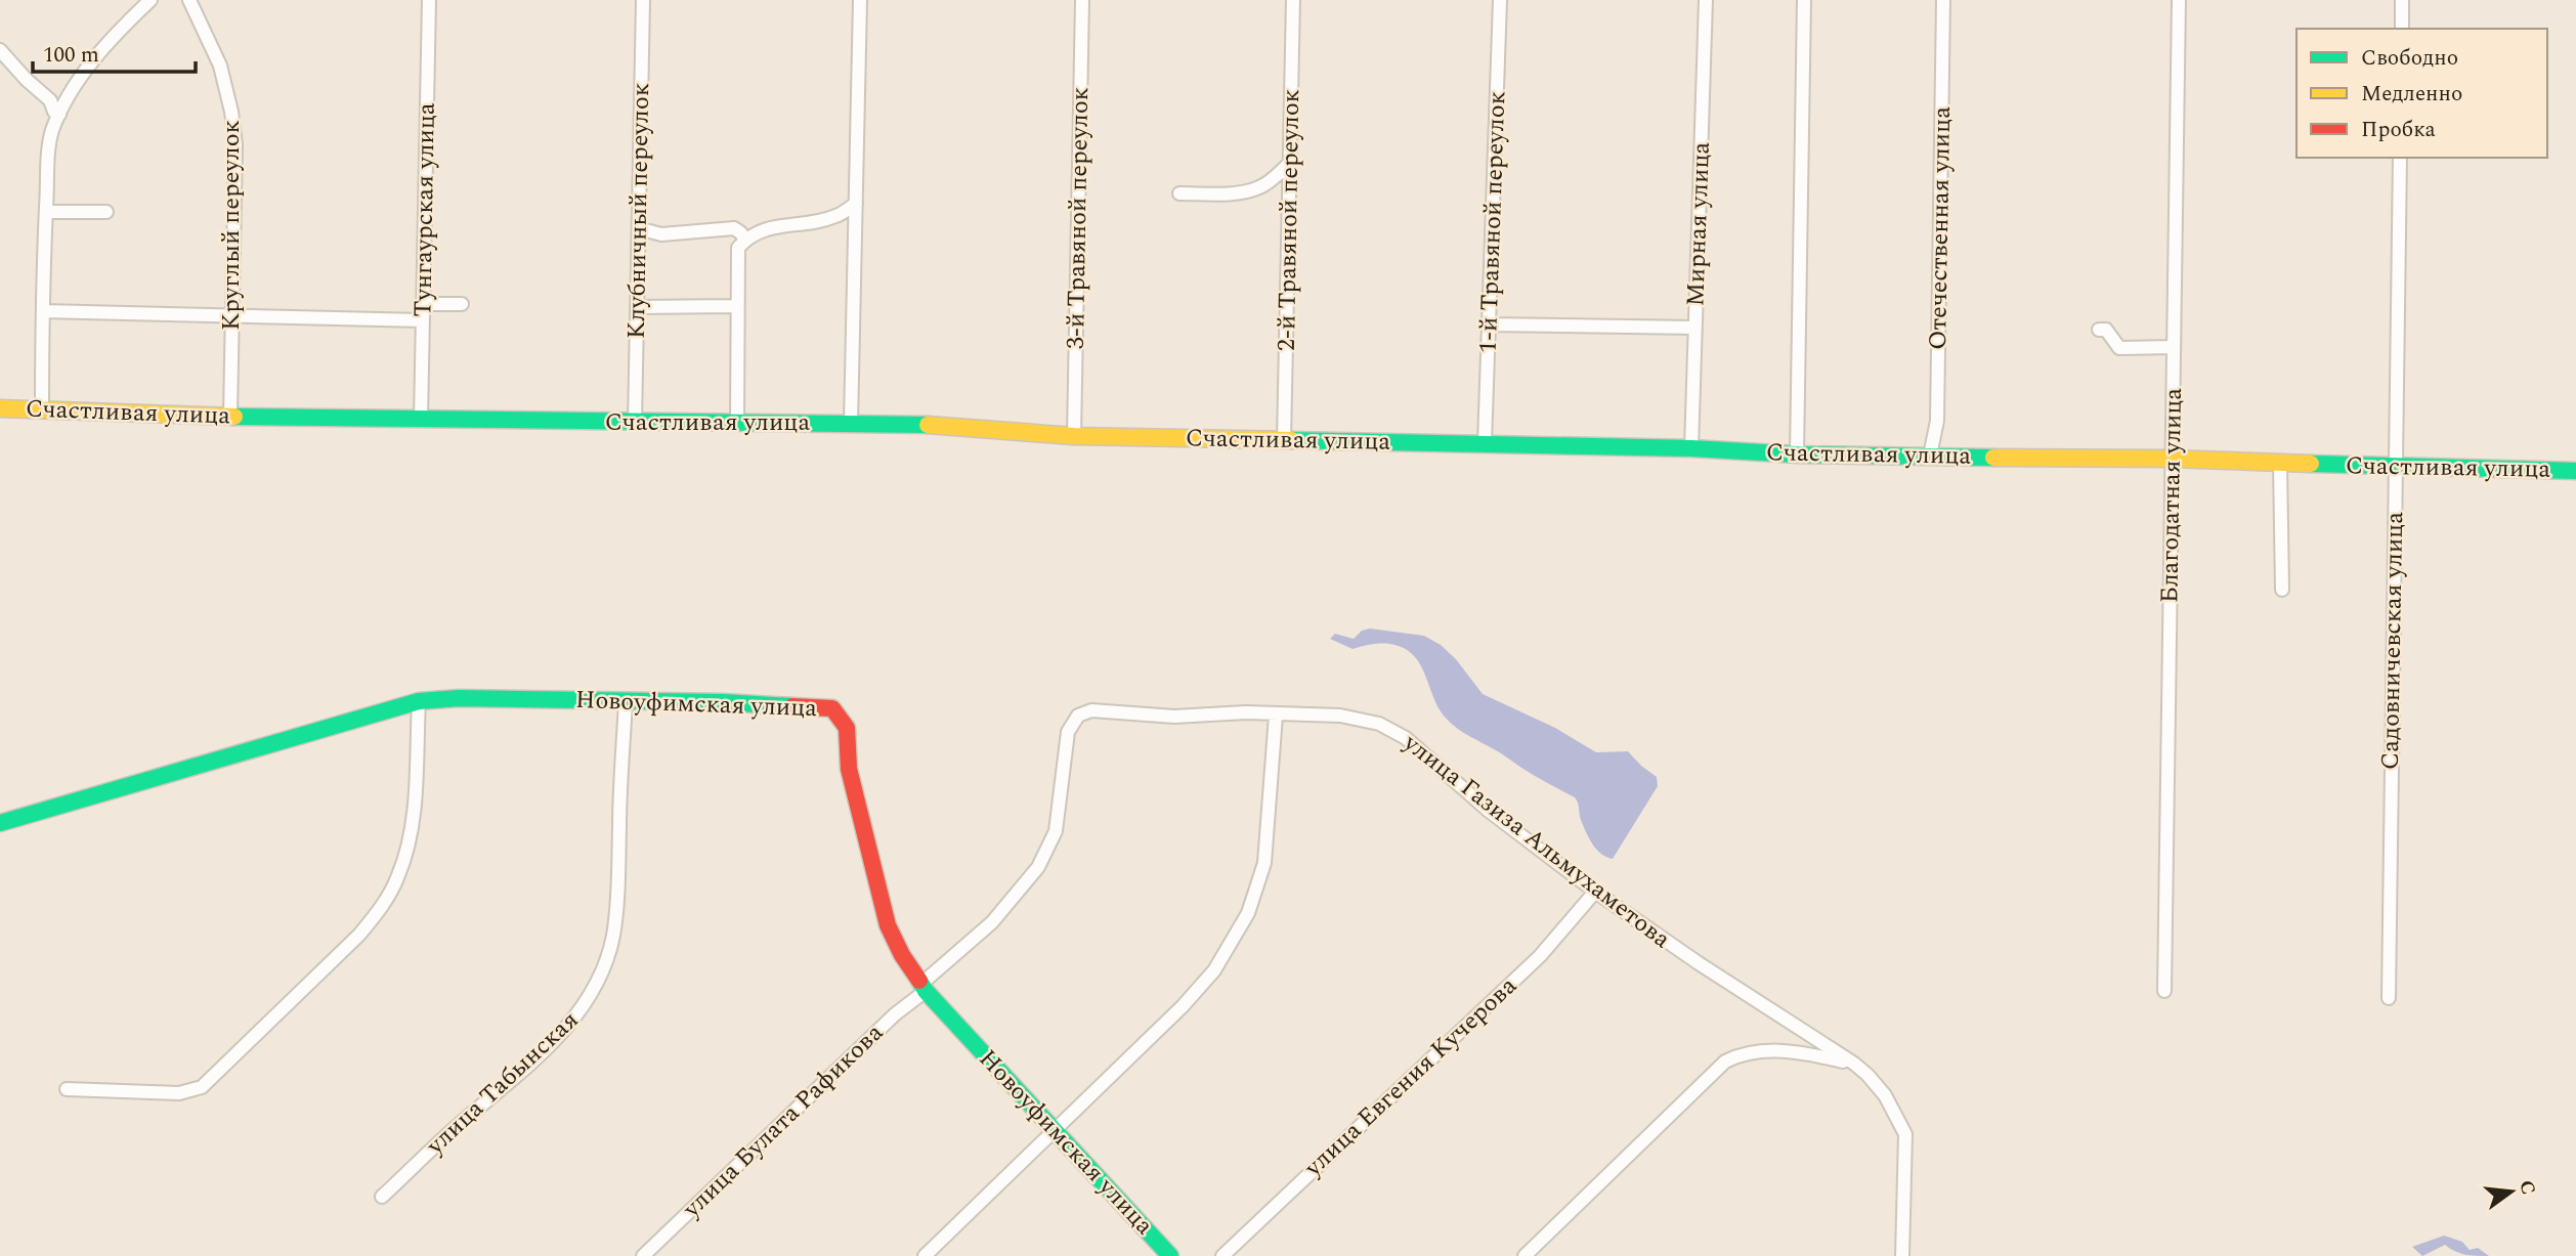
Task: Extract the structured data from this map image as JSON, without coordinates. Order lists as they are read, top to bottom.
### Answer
{
  "streets": {
    "street": [
      "Тунгаурская улица",
      "Клубничный переулок",
      "3-й Травяной переулок",
      "2-й Травяной переулок",
      "1-й Травяной переулок",
      "Мирная улица",
      "Круглый переулок",
      "Отечественная улица",
      "Счастливая улица",
      "Благодатная улица",
      "Садовничевская улица",
      "Новоуфимская улица",
      "улица Газиза Альмухаметова",
      "улица Евгения Кучерова",
      "улица Табынская",
      "улица Булата Рафикова"
    ]
  },
  "crossings": [
    ["Тунгаурская улица", "Счастливая улица"],
    ["Клубничный переулок", "Счастливая улица"],
    ["3-й Травяной переулок", "Счастливая улица"],
    ["2-й Травяной переулок", "Счастливая улица"],
    ["1-й Травяной переулок", "Счастливая улица"],
    ["Мирная улица", "Счастливая улица"],
    ["Круглый переулок", "Счастливая улица"],
    ["Отечественная улица", "Счастливая улица"],
    ["Счастливая улица", "Благодатная улица"],
    ["Счастливая улица", "Садовничевская улица"],
    ["Новоуфимская улица", "улица Табынская"],
    ["Новоуфимская улица", "улица Булата Рафикова"],
    ["улица Газиза Альмухаметова", "улица Евгения Кучерова"],
    ["улица Газиза Альмухаметова", "улица Булата Рафикова"]
  ],
  "legend": ["Свободно", "Медленно", "Пробка"],
  "scale_bar": "100 m",
  "north": "right"
}
